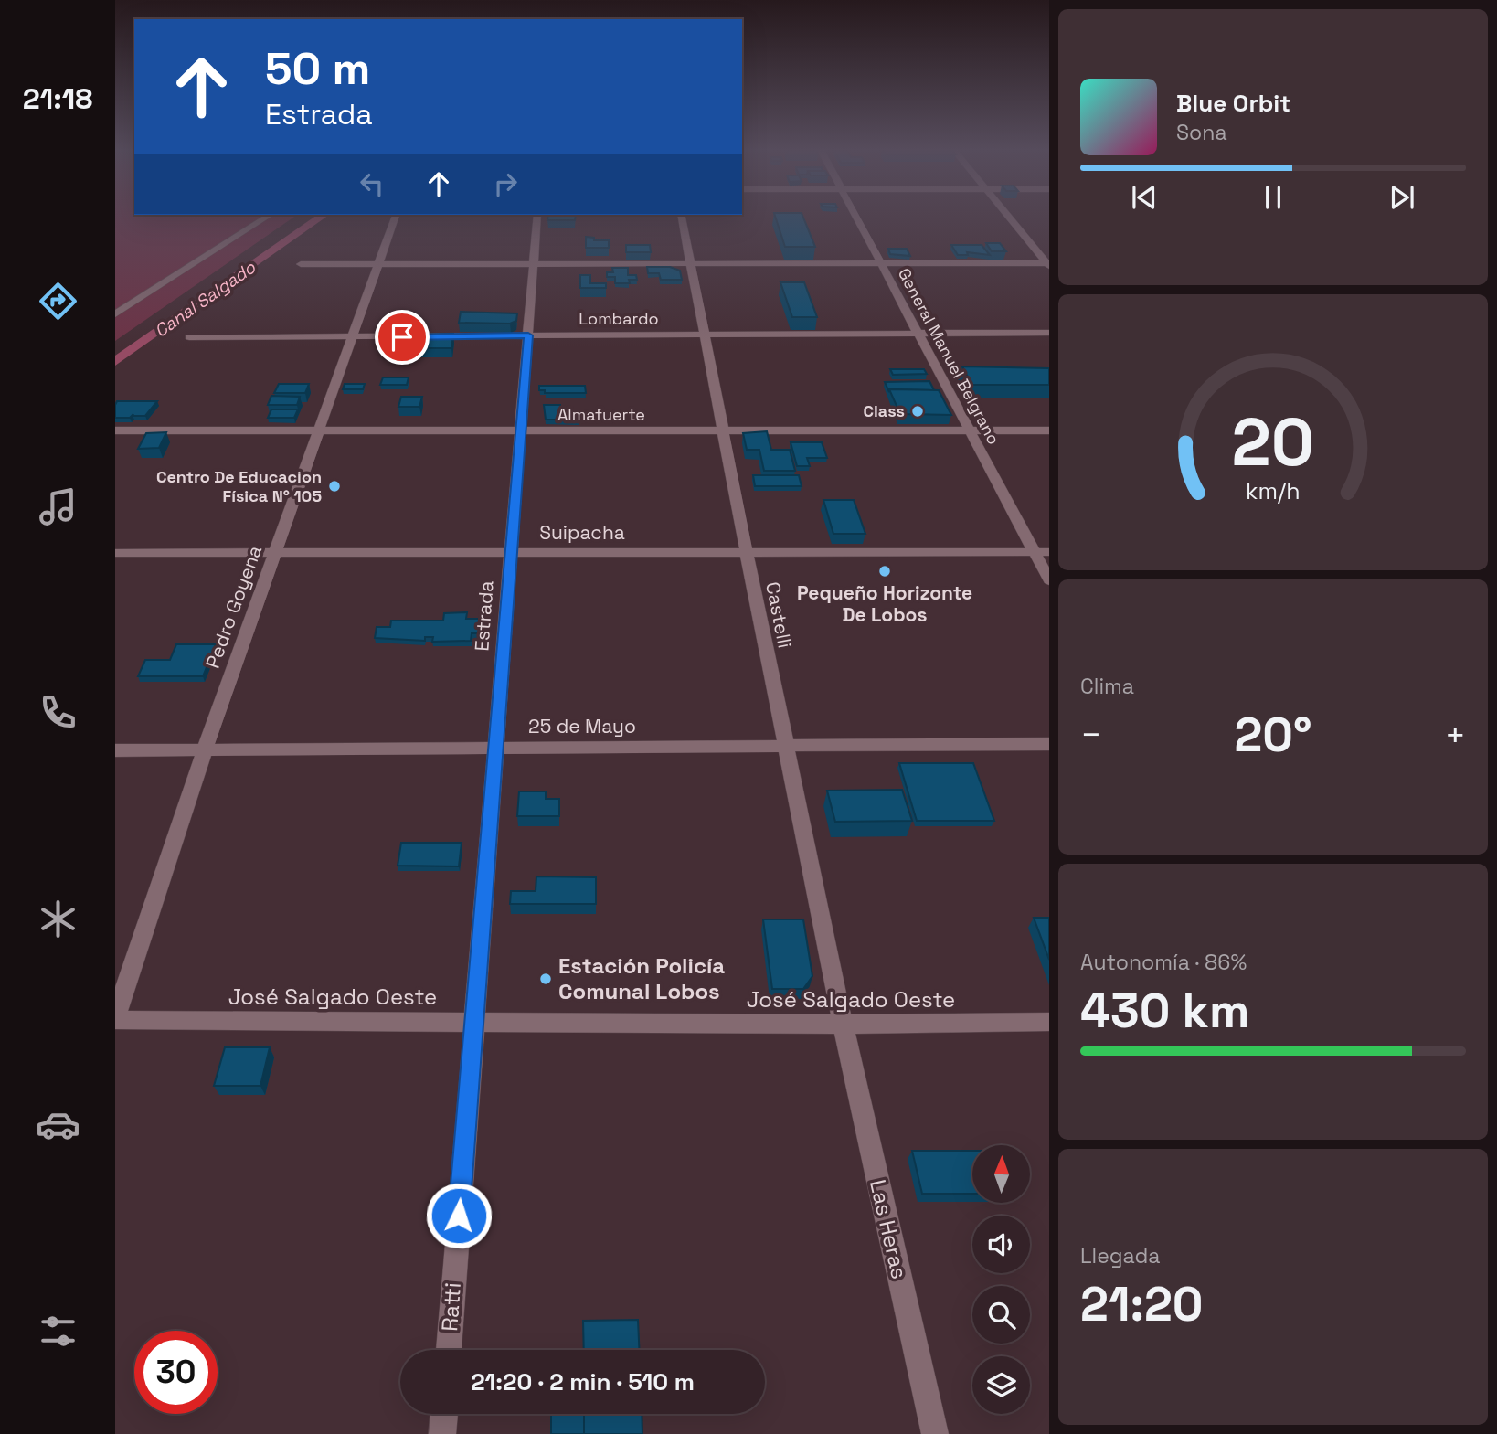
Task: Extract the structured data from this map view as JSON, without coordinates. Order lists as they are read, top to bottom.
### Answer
{
  "streets": {
    "street": [
      "Lombardo",
      "General Manuel Belgrano",
      "Almafuerte",
      "Suipacha",
      "Pedro Goyena",
      "Castelli",
      "Estrada",
      "25 de Mayo",
      "José Salgado Oeste",
      "Las Heras",
      "Ratti"
    ]
  },
  "crossings": [
    ["Lombardo", "General Manuel Belgrano"],
    ["Lombardo", "Pedro Goyena"],
    ["Lombardo", "Castelli"],
    ["Lombardo", "Estrada"],
    ["General Manuel Belgrano", "Almafuerte"],
    ["General Manuel Belgrano", "Suipacha"],
    ["Almafuerte", "Pedro Goyena"],
    ["Almafuerte", "Castelli"],
    ["Almafuerte", "Estrada"],
    ["Suipacha", "Pedro Goyena"],
    ["Suipacha", "Castelli"],
    ["Suipacha", "Estrada"],
    ["Pedro Goyena", "25 de Mayo"],
    ["Pedro Goyena", "José Salgado Oeste"],
    ["Castelli", "25 de Mayo"],
    ["Castelli", "José Salgado Oeste"],
    ["Castelli", "Las Heras"],
    ["Estrada", "25 de Mayo"],
    ["Estrada", "José Salgado Oeste"],
    ["Estrada", "Ratti"],
    ["José Salgado Oeste", "Las Heras"],
    ["José Salgado Oeste", "Ratti"]
  ],
  "water": ["Canal Salgado"],
  "places": [
    "Class",
    "Centro De Educacion Física N° 105",
    "Pequeño Horizonte De Lobos",
    "Estación Policía Comunal Lobos"
  ],
  "north": "top",
  "page": {
    "tabs": "21:18",
    "turn": ["50 m", "Estrada"],
    "song": ["Blue Orbit", "Sona"],
    "tile": [
      "Clima",
      ["Autonomía · 86%", "430 km"],
      ["Llegada", "21:20"]
    ],
    "heat": ["−", "20°", "+"],
    "limit": "30",
    "trip": "21:20 · 2 min · 510 m",
    "gauge": ["20", "km/h"]
  }
}
